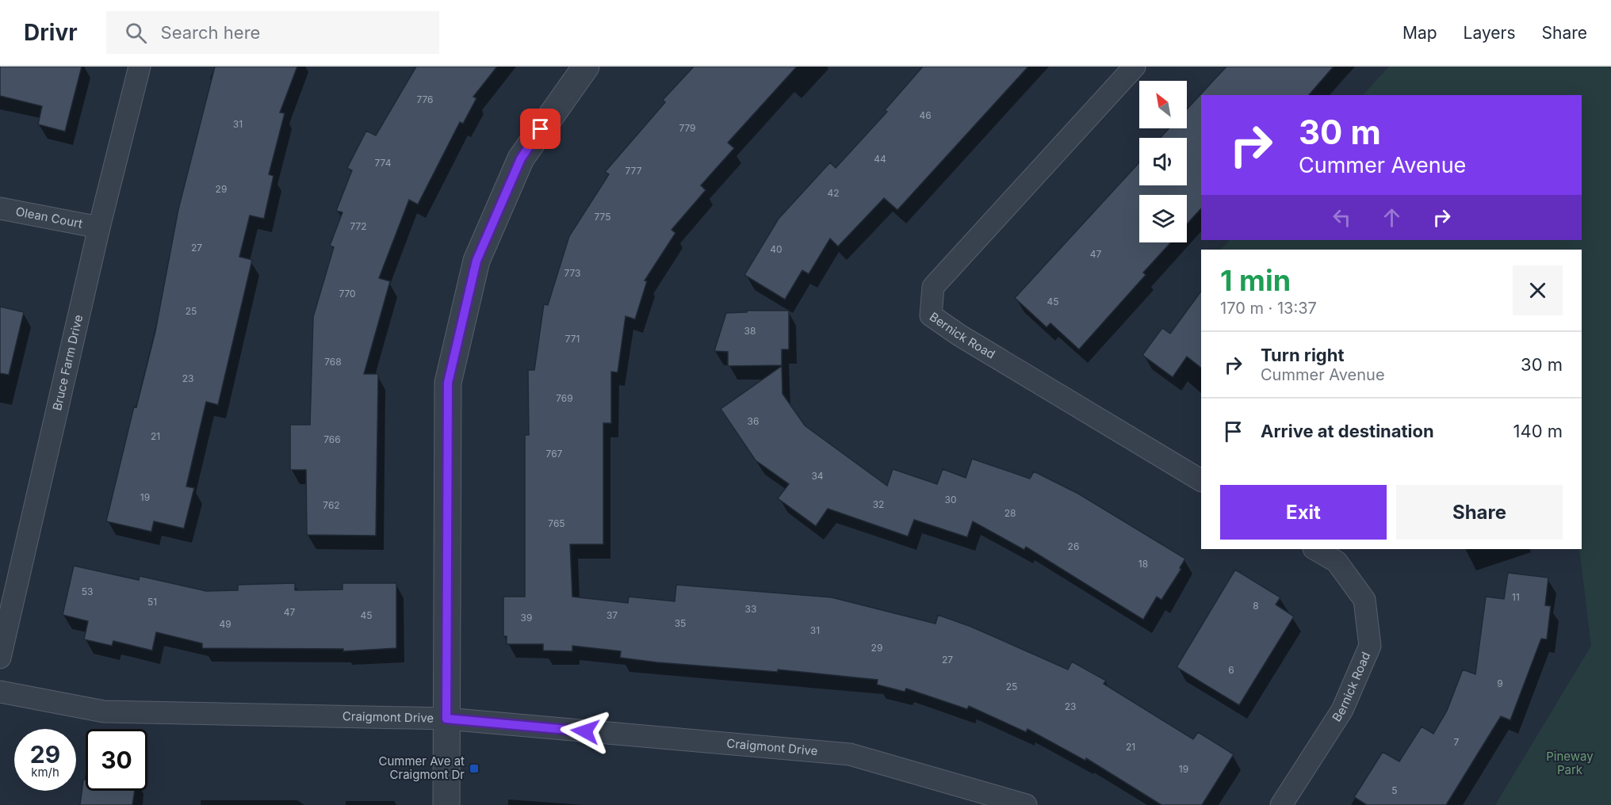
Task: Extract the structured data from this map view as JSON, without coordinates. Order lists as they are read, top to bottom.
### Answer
{
  "streets": {
    "street": [
      "Olean Court",
      "Bernick Road",
      "Bruce Farm Drive",
      "Craigmont Drive"
    ]
  },
  "crossings": [
    ["Olean Court", "Bruce Farm Drive"]
  ],
  "parks": ["Pineway Park"],
  "places": {
    "transit": ["Cummer Ave at Craigmont Dr"]
  },
  "house_numbers": [
    "776",
    "46",
    "31",
    "779",
    "44",
    "774",
    "777",
    "29",
    "42",
    "775",
    "772",
    "27",
    "40",
    "47",
    "773",
    "770",
    "45",
    "25",
    "38",
    "771",
    "768",
    "23",
    "769",
    "36",
    "21",
    "766",
    "767",
    "34",
    "19",
    "30",
    "32",
    "762",
    "28",
    "765",
    "26",
    "18",
    "53",
    "11",
    "51",
    "8",
    "33",
    "47",
    "45",
    "37",
    "39",
    "35",
    "49",
    "31",
    "29",
    "27",
    "6",
    "9",
    "25",
    "23",
    "7",
    "21",
    "19",
    "5"
  ],
  "north": "top left",
  "page": {
    "header": "Drivr",
    "search": "Search here",
    "nav": ["Map", "Layers", "Share"],
    "turn": ["30 m", "Cummer Avenue"],
    "heading": ["1 min", "170 m · 13:37"],
    "list": [
      {
        "name": "Turn right",
        "note": "Cummer Avenue",
        "value": "30 m"
      },
      {
        "name": "Arrive at destination",
        "value": "140 m"
      }
    ],
    "buttons": ["Exit", "Share"],
    "speed": "29 km/h",
    "limit": "30"
  }
}
